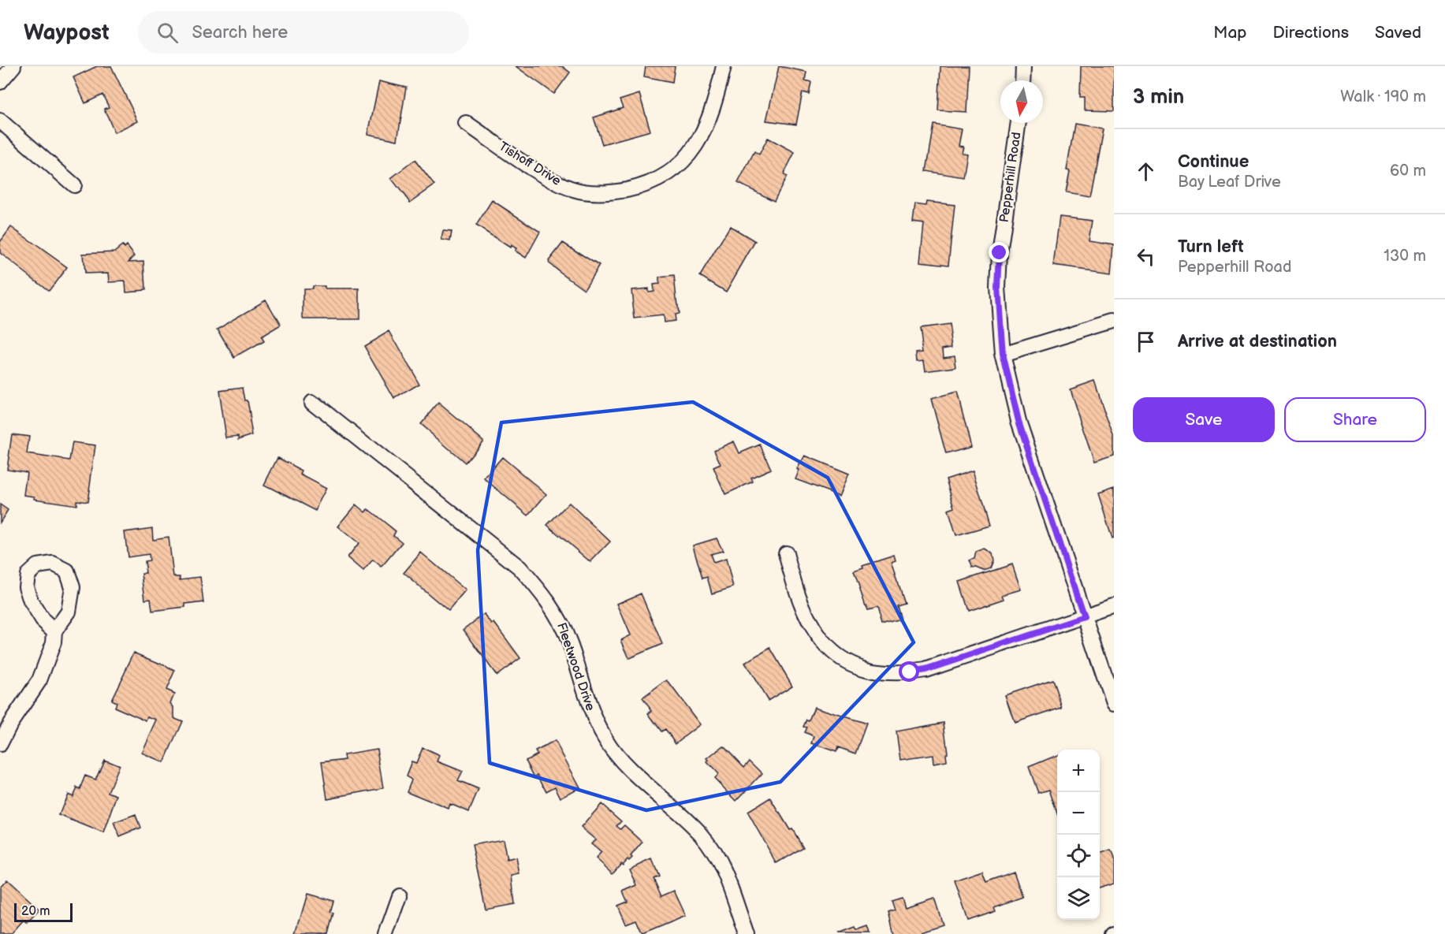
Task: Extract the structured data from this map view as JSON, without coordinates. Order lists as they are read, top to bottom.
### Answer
{
  "streets": {
    "street": ["Tishoff Drive", "Pepperhill Road", "Fleetwood Drive"]
  },
  "scale_bar": "20 m",
  "north": "bottom",
  "page": {
    "header": "Waypost",
    "search": "Search here",
    "nav": ["Map", "Directions", "Saved"],
    "heading": ["3 min", "Walk · 190 m"],
    "list": [
      ["Continue", "Bay Leaf Drive", "60 m"],
      ["Turn left", "Pepperhill Road", "130 m"],
      "Arrive at destination"
    ],
    "buttons": ["Save", "Share"],
    "map_buttons": ["+", "−"],
    "scale": "20 m"
  }
}
